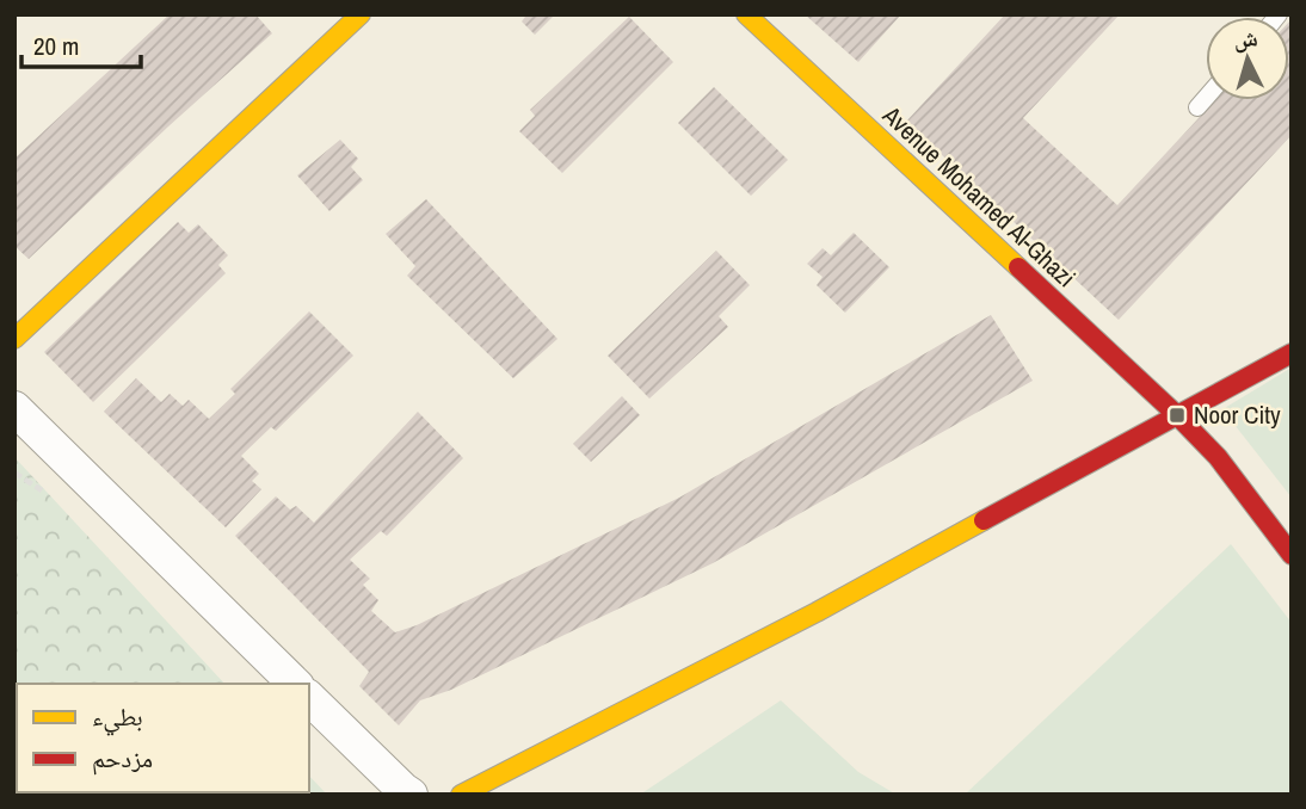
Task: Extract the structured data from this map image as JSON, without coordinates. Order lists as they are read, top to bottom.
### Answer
{
  "streets": {
    "street": ["Avenue Mohamed Al-Ghazi"]
  },
  "places": {
    "transit": ["Noor City"]
  },
  "legend": ["بطيء", "مزدحم"],
  "scale_bar": "20 m",
  "north": "top"
}
